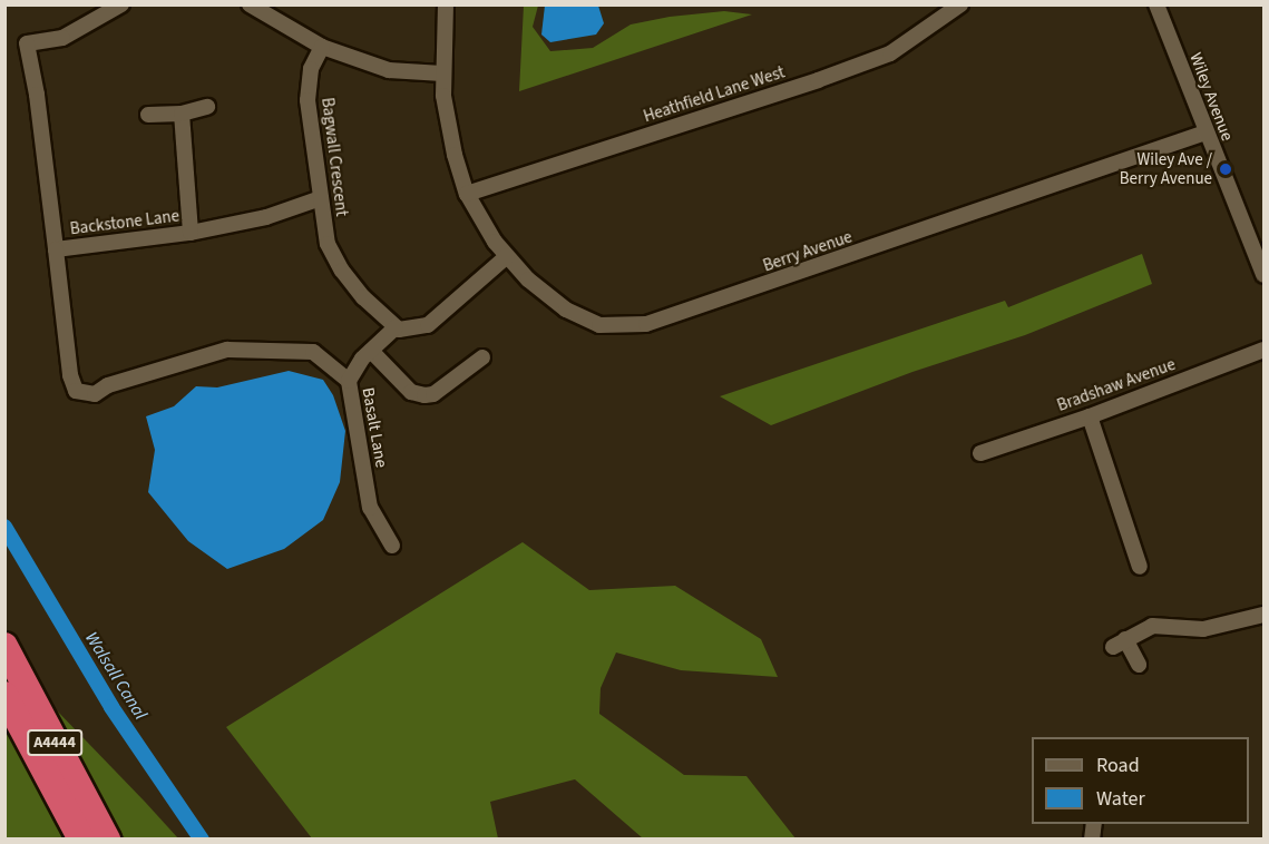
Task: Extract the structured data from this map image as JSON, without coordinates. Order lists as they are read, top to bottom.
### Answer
{
  "streets": {
    "highway": ["A4444"],
    "street": [
      "Heathfield Lane West",
      "Wiley Avenue",
      "Bagwall Crescent",
      "Backstone Lane",
      "Berry Avenue",
      "Bradshaw Avenue",
      "Basalt Lane"
    ]
  },
  "crossings": [
    ["Heathfield Lane West", "Berry Avenue"],
    ["Wiley Avenue", "Berry Avenue"],
    ["Bagwall Crescent", "Backstone Lane"],
    ["Bagwall Crescent", "Basalt Lane"]
  ],
  "water": ["Walsall Canal"],
  "places": ["Wiley Ave / Berry Avenue"],
  "legend": ["Road", "Water"]
}
